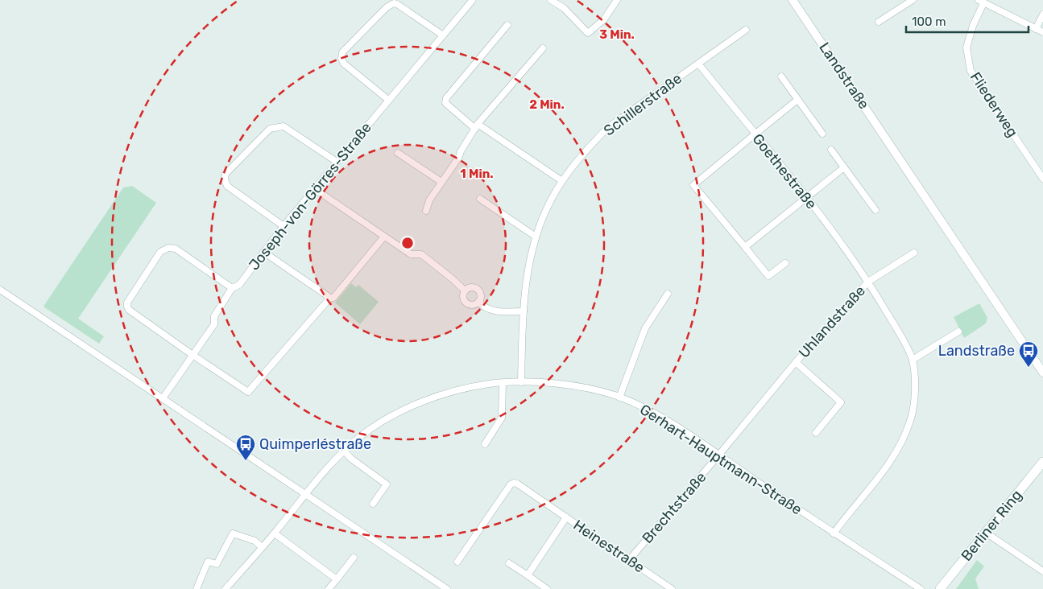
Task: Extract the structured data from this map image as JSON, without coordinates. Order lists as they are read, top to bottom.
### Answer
{
  "streets": {
    "main road": ["Berliner Ring"],
    "street": [
      "Landstraße",
      "Schillerstraße",
      "Fliederweg",
      "Goethestraße",
      "Joseph-von-Görres-Straße",
      "Uhlandstraße",
      "Gerhart-Hauptmann-Straße",
      "Brechtstraße",
      "Heinestraße"
    ]
  },
  "crossings": [
    ["Schillerstraße", "Goethestraße"],
    ["Schillerstraße", "Gerhart-Hauptmann-Straße"],
    ["Goethestraße", "Uhlandstraße"],
    ["Goethestraße", "Gerhart-Hauptmann-Straße"],
    ["Uhlandstraße", "Gerhart-Hauptmann-Straße"],
    ["Uhlandstraße", "Brechtstraße"],
    ["Gerhart-Hauptmann-Straße", "Brechtstraße"],
    ["Brechtstraße", "Heinestraße"]
  ],
  "places": {
    "bus stop": ["Landstraße", "Quimperléstraße"]
  },
  "scale_bar": "100 m",
  "rings": ["3 Min.", "2 Min.", "1 Min."]
}
